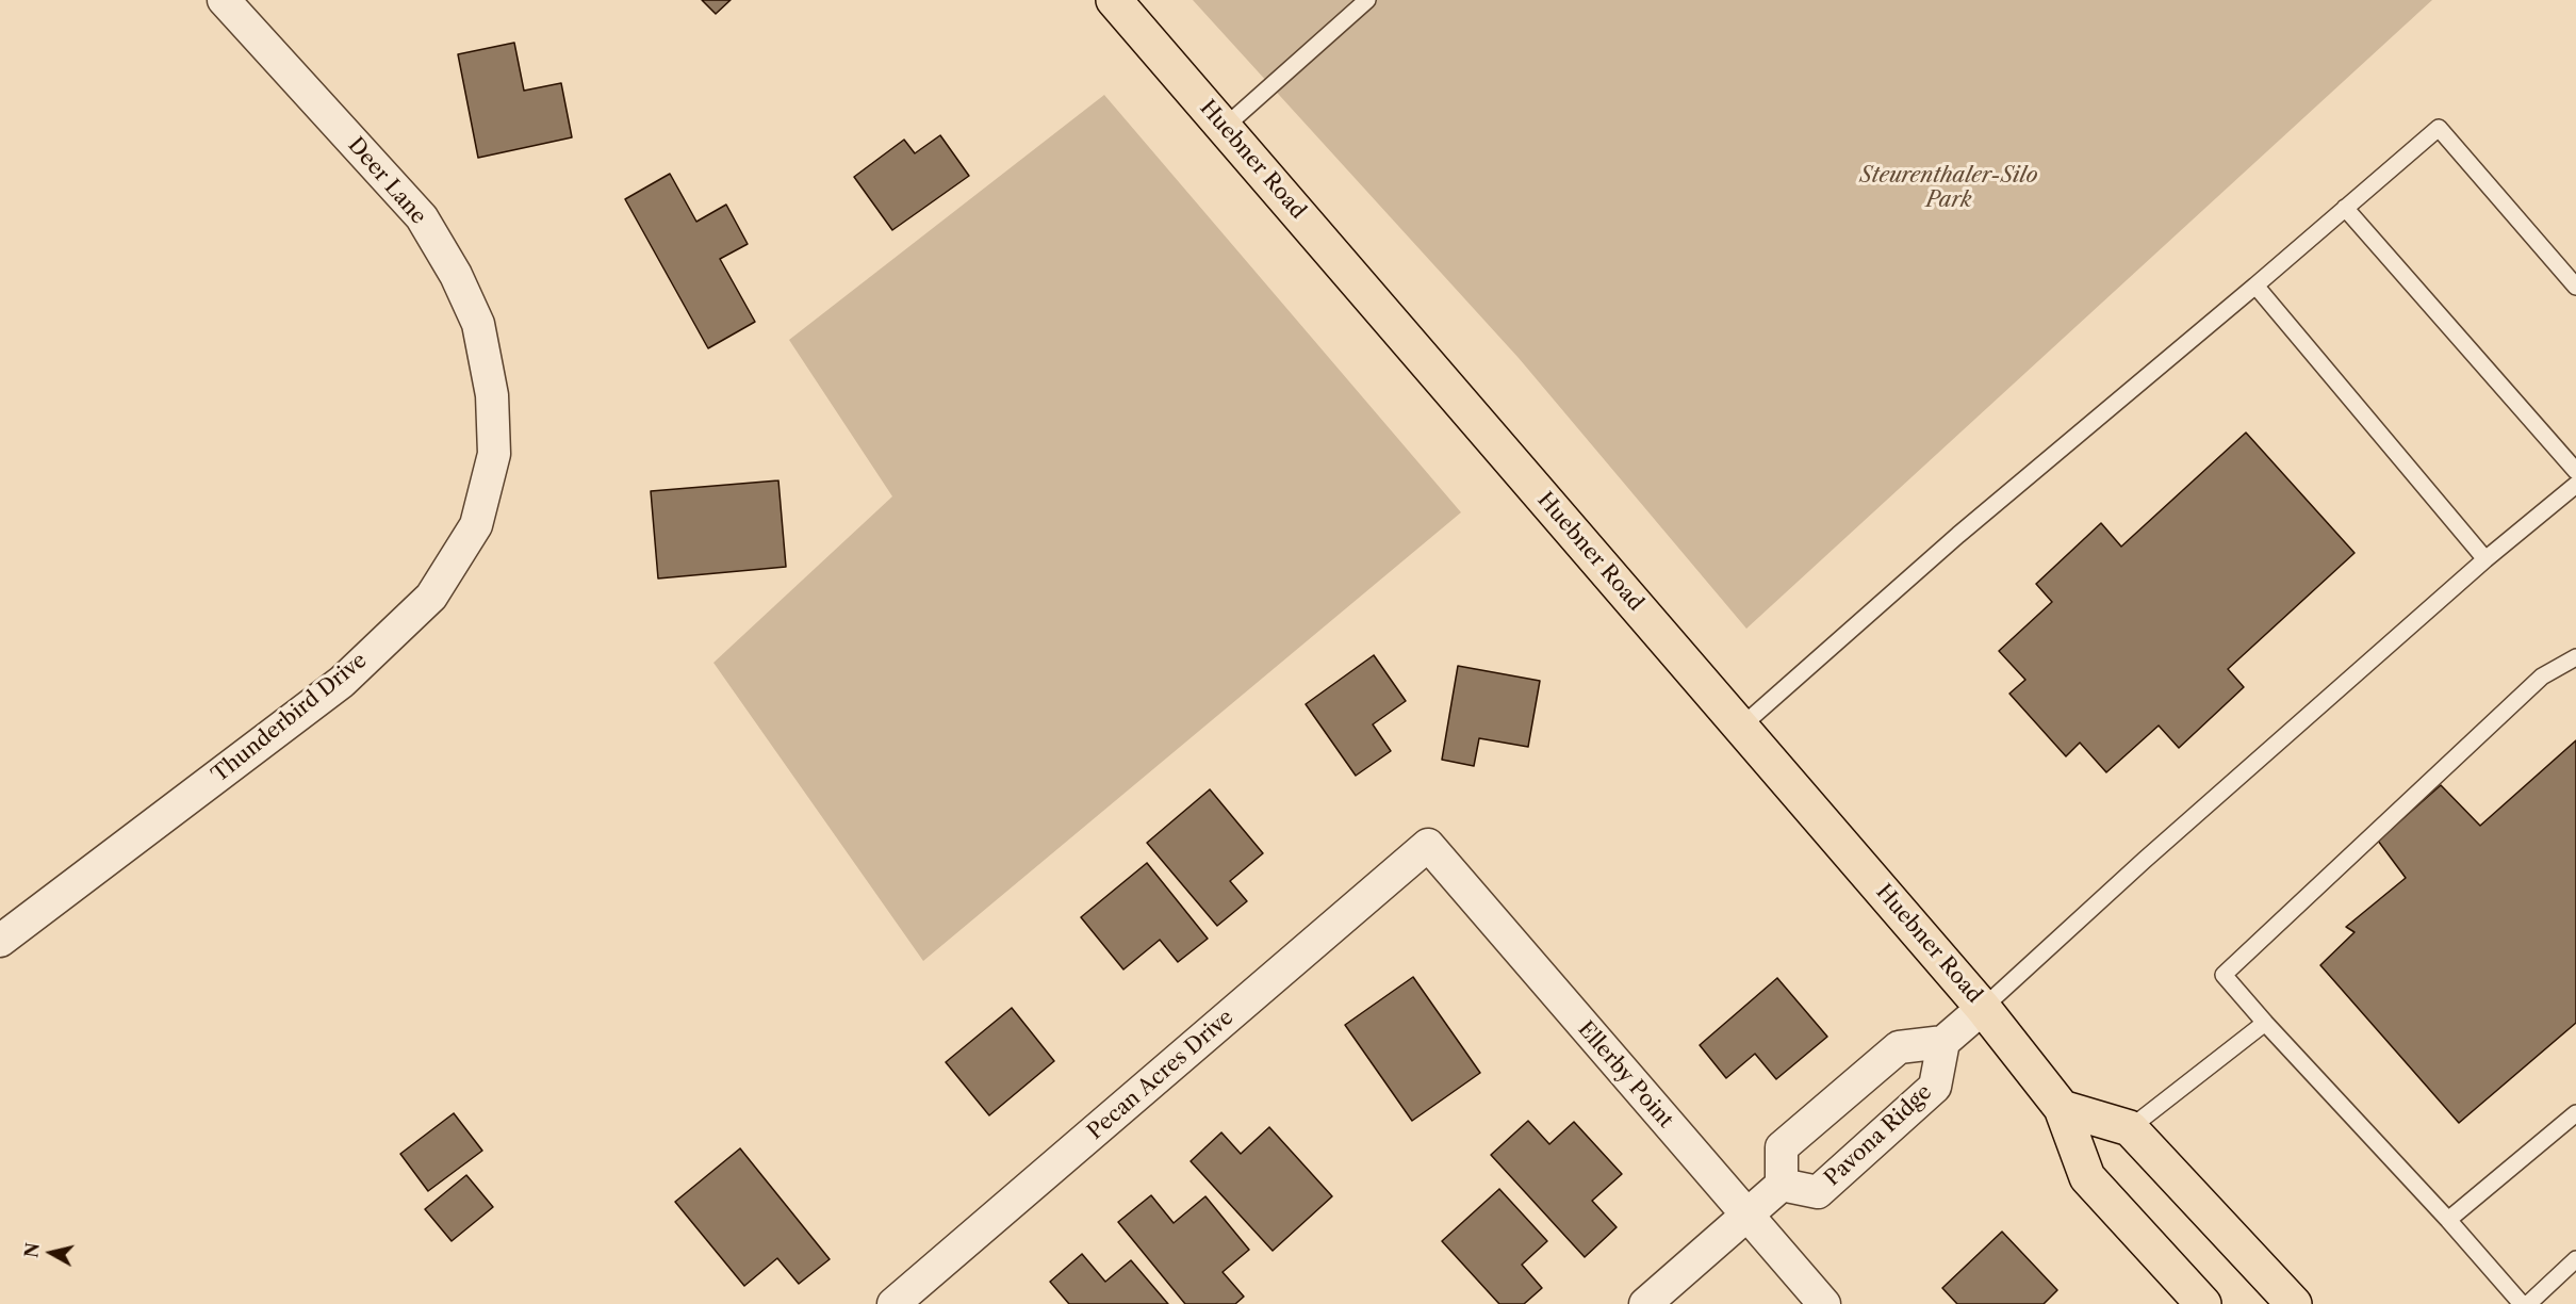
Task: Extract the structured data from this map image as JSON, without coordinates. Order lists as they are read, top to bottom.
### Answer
{
  "streets": {
    "main road": ["Huebner Road"],
    "street": [
      "Deer Lane",
      "Thunderbird Drive",
      "Pecan Acres Drive",
      "Ellerby Point",
      "Pavona Ridge"
    ]
  },
  "crossings": [
    ["Deer Lane", "Thunderbird Drive"],
    ["Pecan Acres Drive", "Ellerby Point"]
  ],
  "parks": ["Steurenthaler-Silo Park"],
  "north": "left"
}
